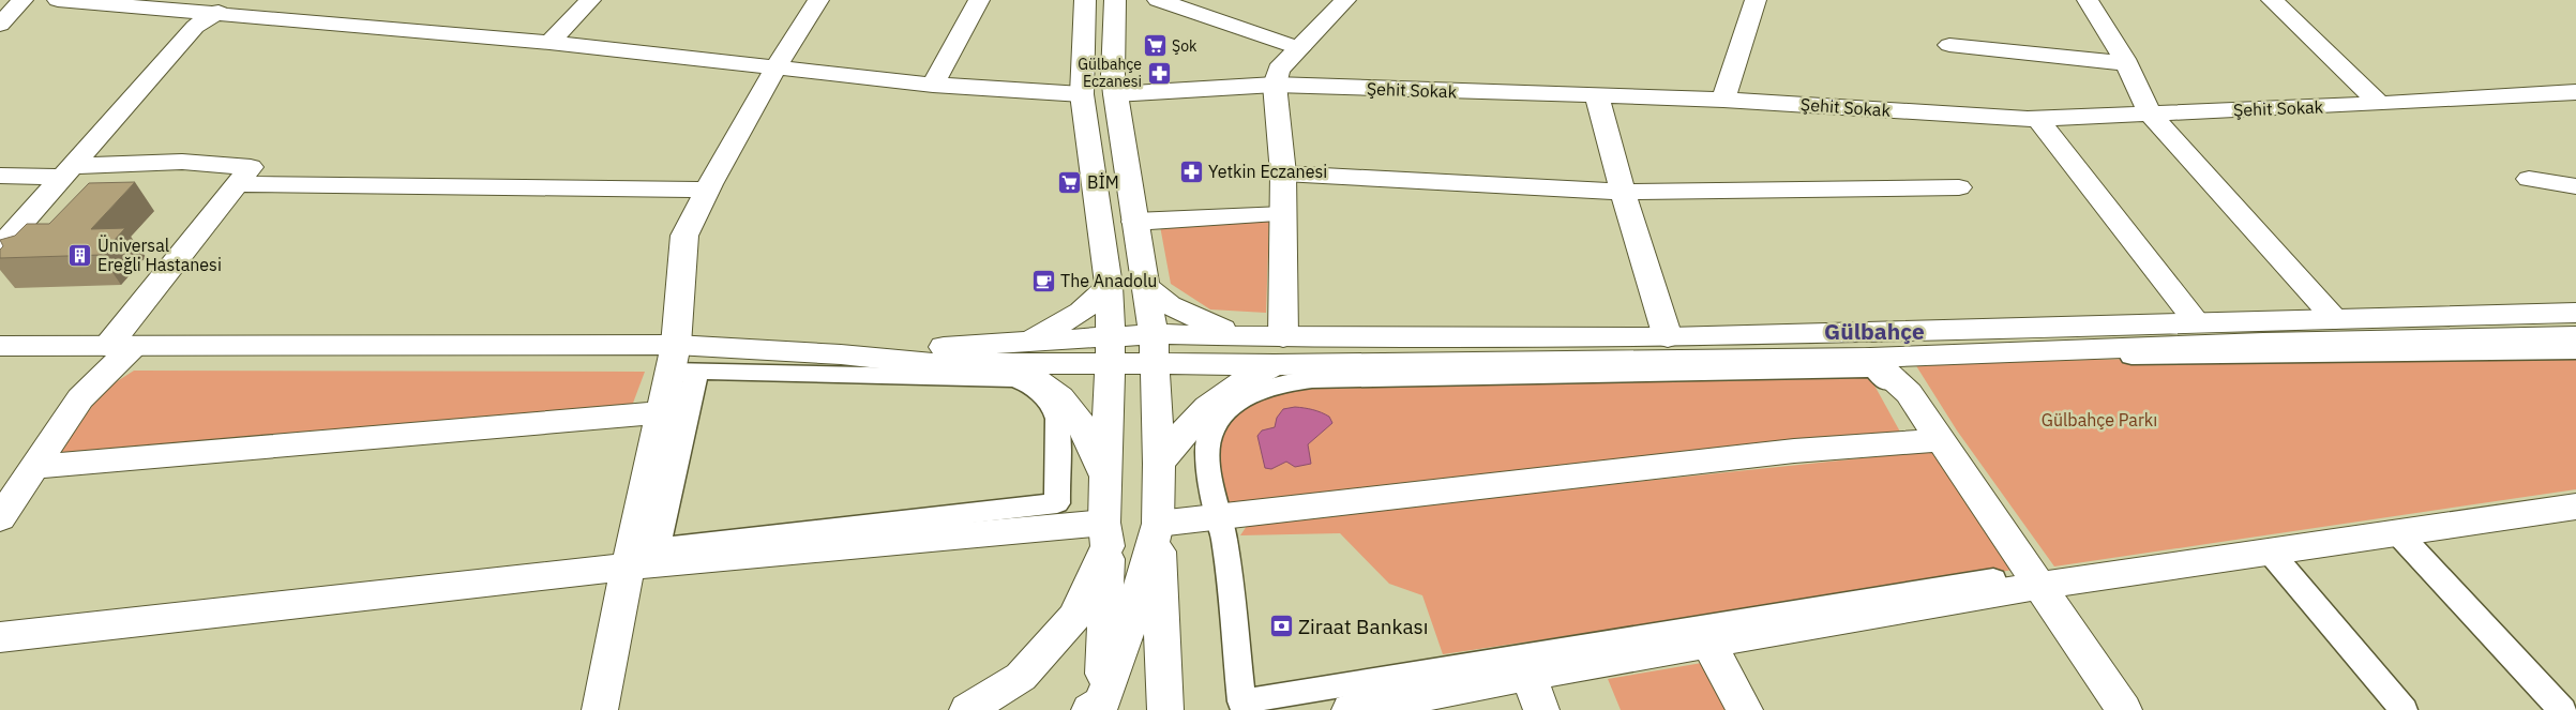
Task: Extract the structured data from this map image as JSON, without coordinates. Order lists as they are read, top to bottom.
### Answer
{
  "streets": {
    "street": ["Şehit Sokak"]
  },
  "districts": ["Gülbahçe"],
  "parks": ["Gülbahçe Parkı"],
  "places": {
    "supermarket": ["Şok", "BİM"],
    "pharmacy": ["Gülbahçe Eczanesi", "Yetkin Eczanesi"],
    "building": ["Üniversal Ereğli Hastanesi"],
    "cafe": ["The Anadolu"],
    "bank": ["Ziraat Bankası"]
  }
}
